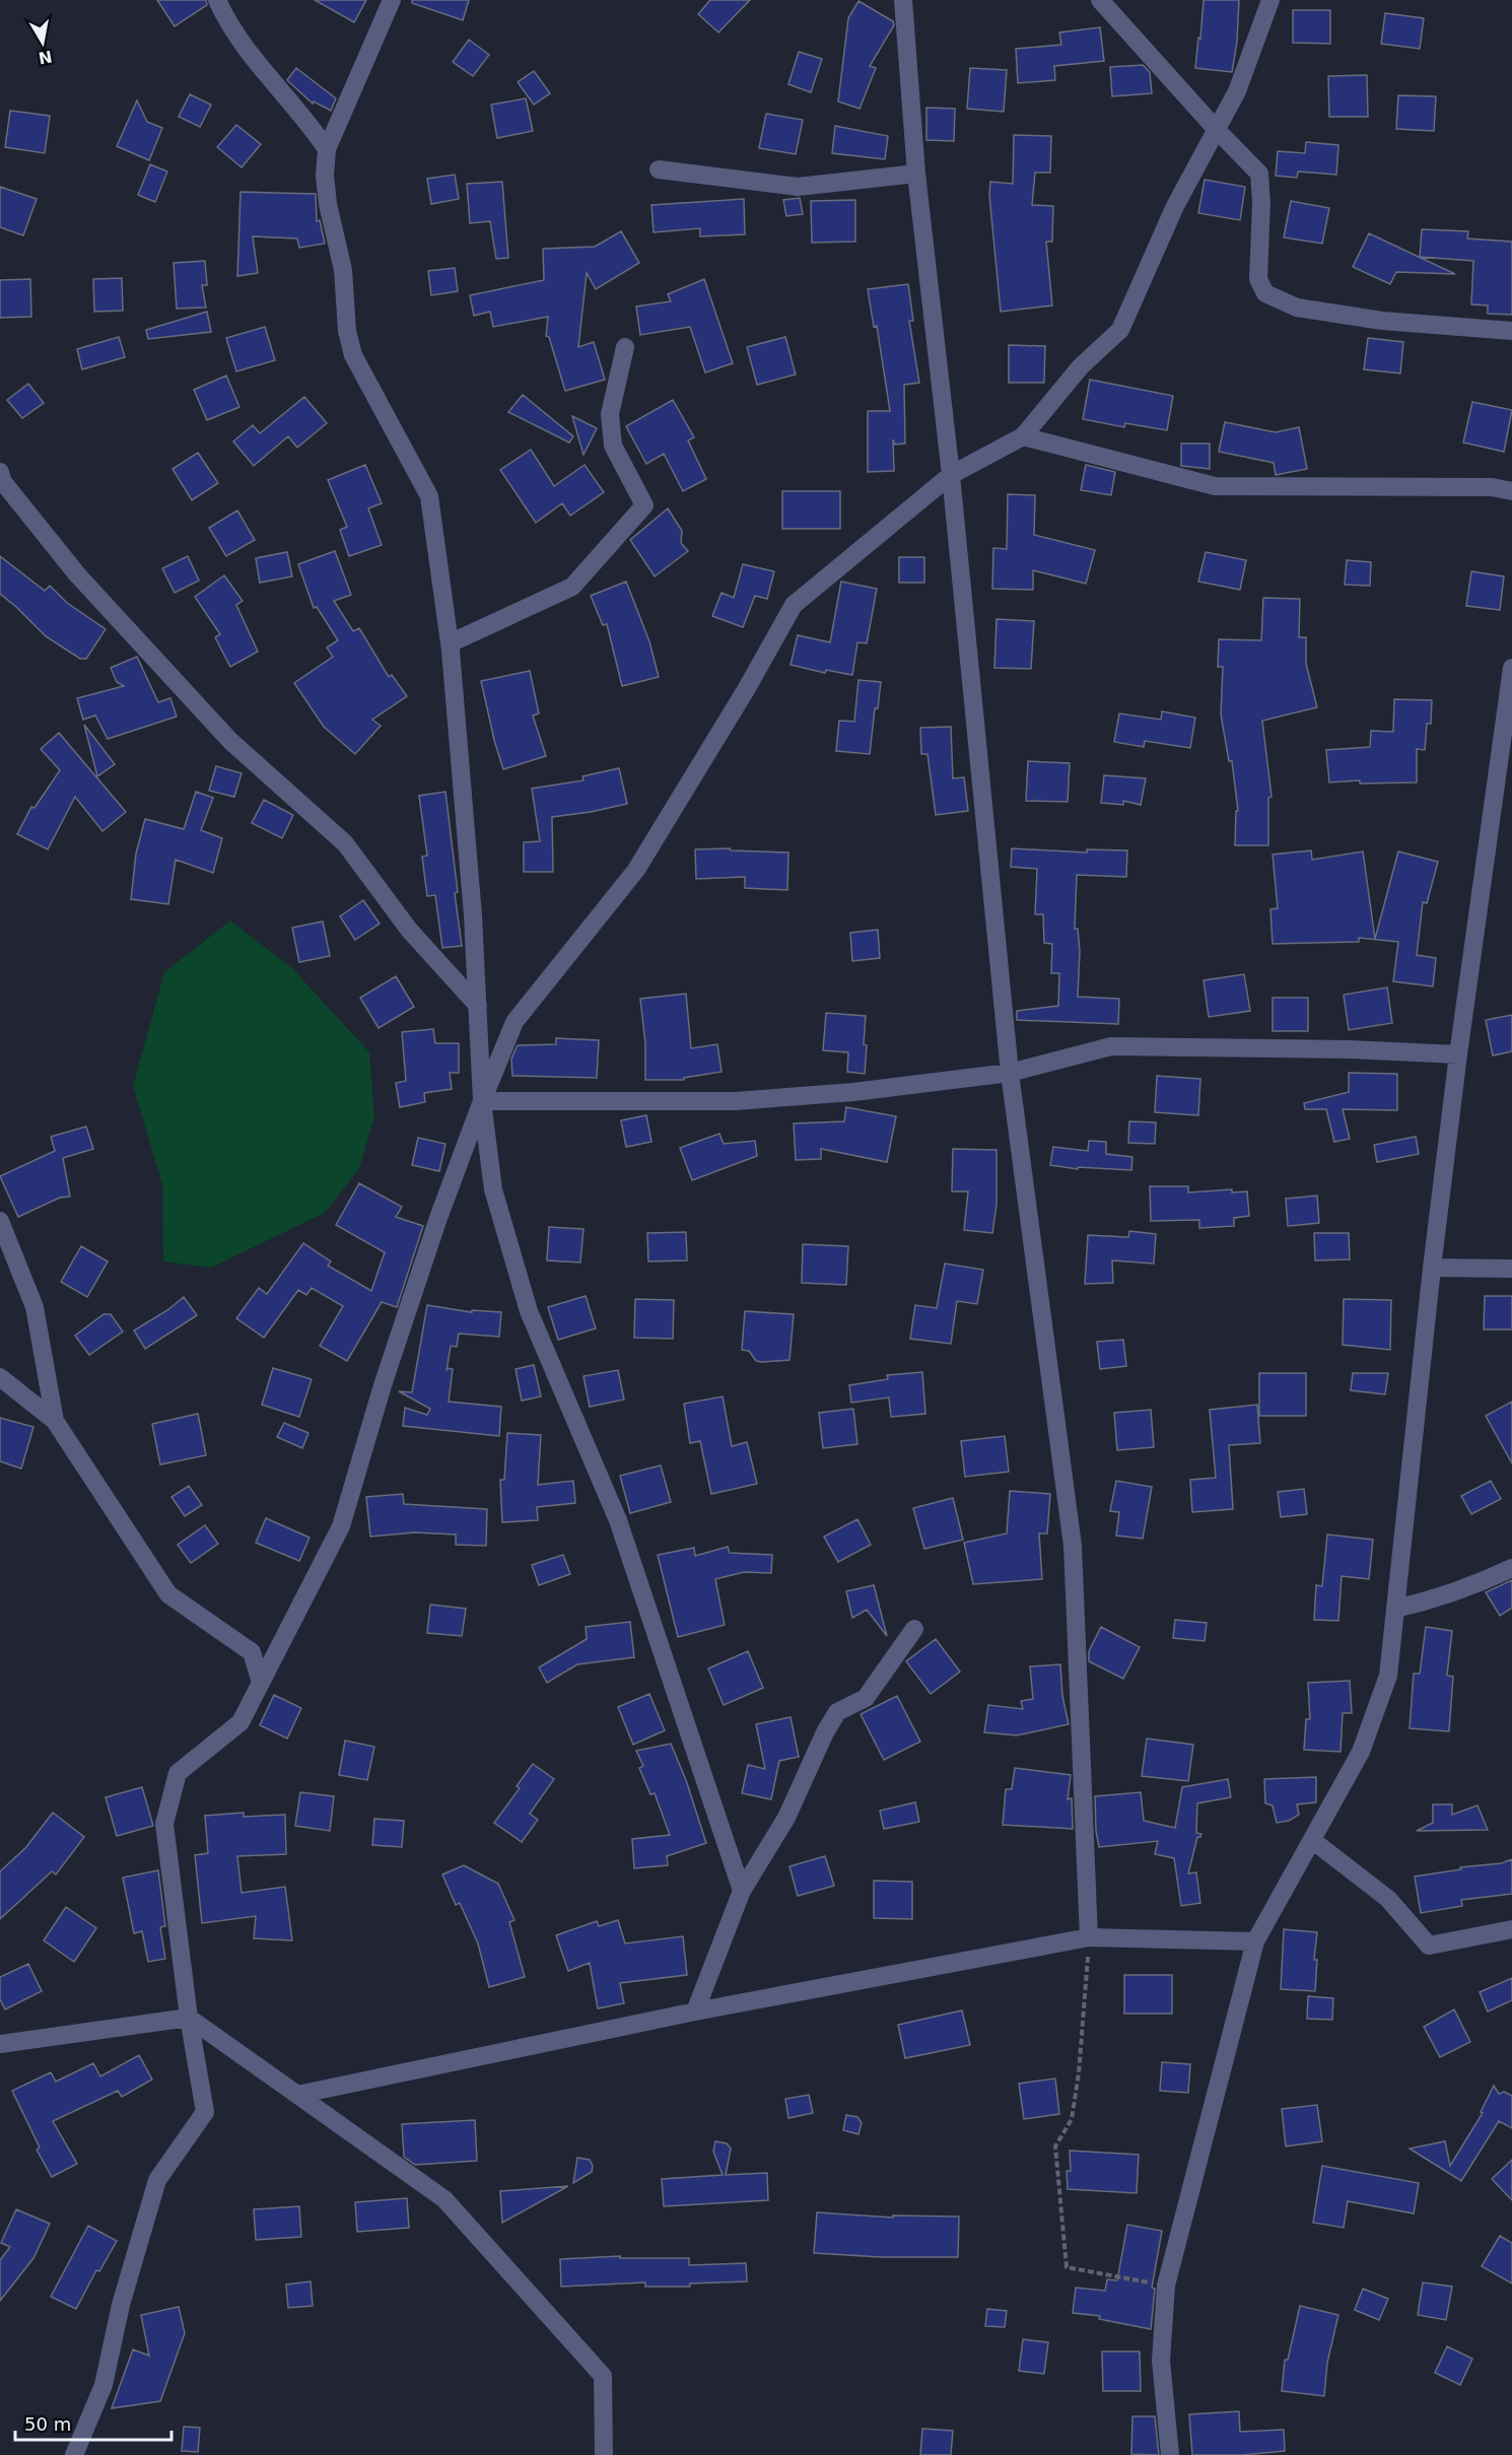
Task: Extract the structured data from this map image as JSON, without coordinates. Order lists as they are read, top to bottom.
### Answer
{
  "scale_bar": "50 m",
  "north": "bottom"
}
